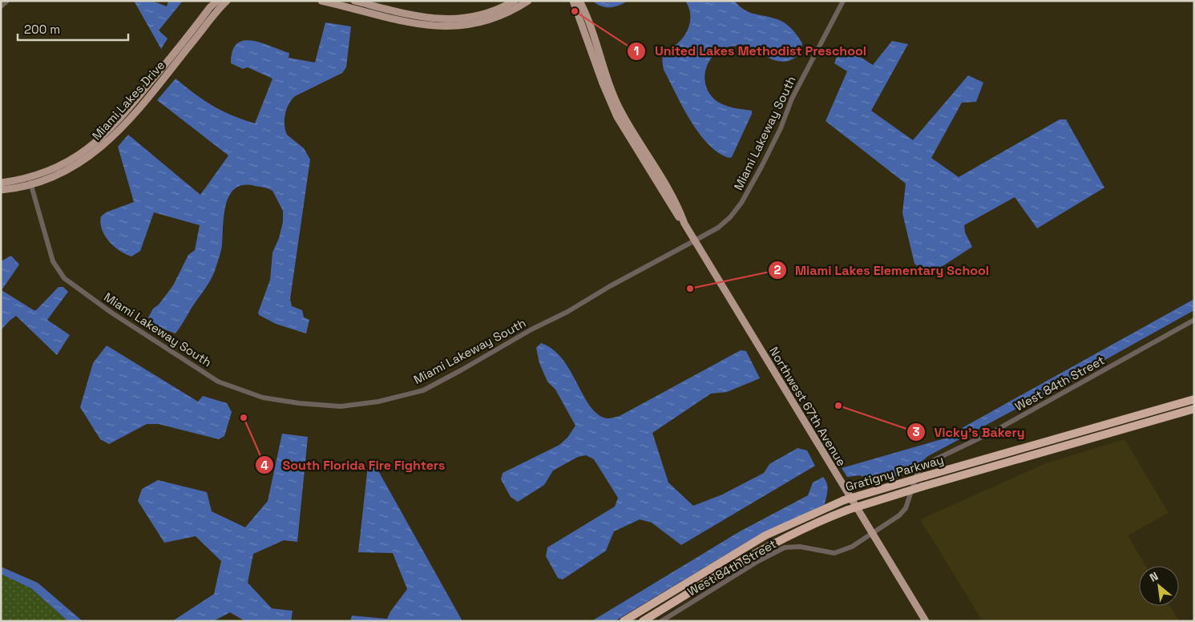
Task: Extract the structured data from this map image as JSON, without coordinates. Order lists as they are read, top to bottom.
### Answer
{
  "streets": {
    "highway": ["Gratigny Parkway"],
    "main road": ["Miami Lakes Drive", "Northwest 67th Avenue"],
    "street": ["Miami Lakeway South", "West 84th Street"]
  },
  "crossings": [
    ["Miami Lakes Drive", "Miami Lakeway South"],
    ["Miami Lakeway South", "Northwest 67th Avenue"],
    ["West 84th Street", "Northwest 67th Avenue"]
  ],
  "places": [
    "United Lakes Methodist Preschool",
    "Miami Lakes Elementary School",
    "Vicky’s Bakery",
    "South Florida Fire Fighters"
  ],
  "scale_bar": "200 m",
  "north": "top left"
}
